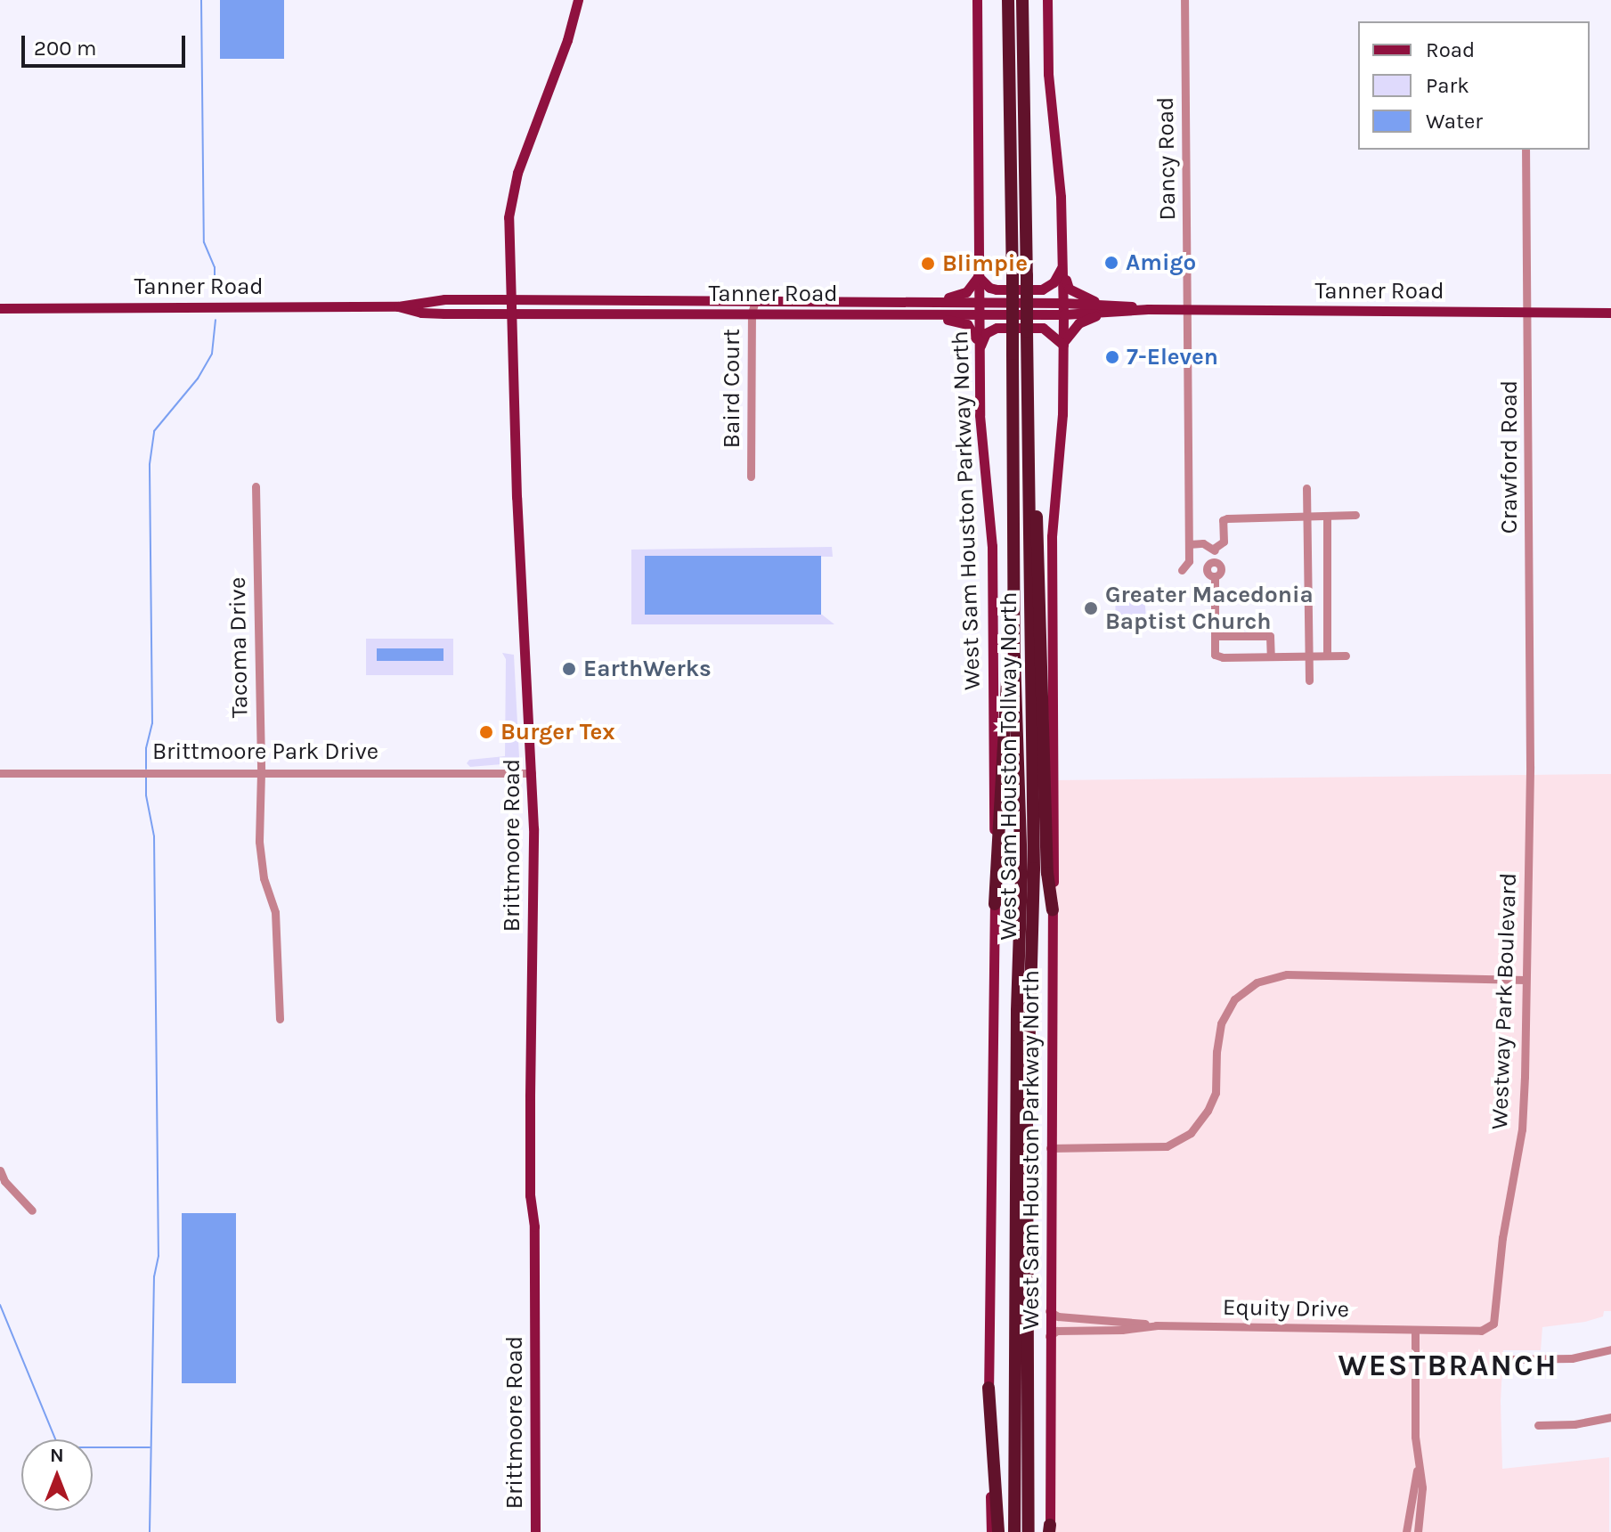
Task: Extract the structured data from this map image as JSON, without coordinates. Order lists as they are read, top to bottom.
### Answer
{
  "streets": {
    "highway": ["West Sam Houston Tollway North"],
    "main road": ["Tanner Road", "West Sam Houston Parkway North", "Brittmoore Road"],
    "street": [
      "Dancy Road",
      "Baird Court",
      "Crawford Road",
      "Tacoma Drive",
      "Brittmoore Park Drive",
      "Westway Park Boulevard",
      "Equity Drive"
    ]
  },
  "crossings": [
    ["Dancy Road", "Tanner Road"],
    ["Tanner Road", "Baird Court"],
    ["Tanner Road", "Crawford Road"],
    ["Tanner Road", "West Sam Houston Parkway North"],
    ["Tanner Road", "Brittmoore Road"],
    ["Crawford Road", "Westway Park Boulevard"],
    ["West Sam Houston Parkway North", "Equity Drive"],
    ["Tacoma Drive", "Brittmoore Park Drive"],
    ["Brittmoore Park Drive", "Brittmoore Road"],
    ["Westway Park Boulevard", "Equity Drive"]
  ],
  "districts": ["WESTBRANCH"],
  "places": [
    "Amigo",
    "Blimpie",
    "7-Eleven",
    "Greater Macedonia Baptist Church",
    "EarthWerks",
    "Burger Tex"
  ],
  "legend": ["Road", "Park", "Water"],
  "scale_bar": "200 m",
  "north": "top"
}
